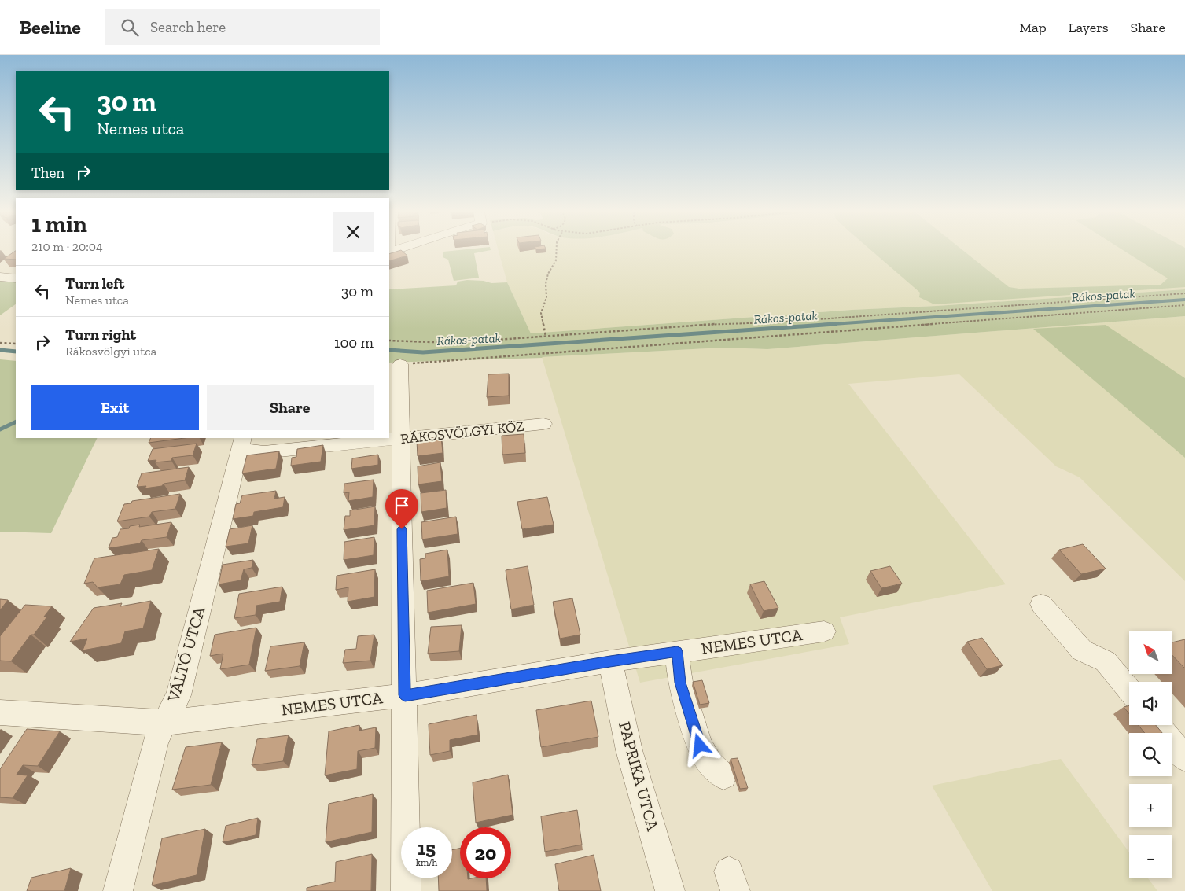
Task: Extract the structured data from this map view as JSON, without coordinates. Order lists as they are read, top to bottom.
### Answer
{
  "streets": {
    "street": [
      "RÁKOSVÖLGYI KÖZ",
      "NEMES UTCA",
      "VÁLTÓ UTCA",
      "PAPRIKA UTCA"
    ]
  },
  "crossings": [
    ["RÁKOSVÖLGYI KÖZ", "VÁLTÓ UTCA"],
    ["NEMES UTCA", "VÁLTÓ UTCA"],
    ["NEMES UTCA", "PAPRIKA UTCA"]
  ],
  "water": ["Rákos-patak"],
  "north": "top left",
  "page": {
    "header": "Beeline",
    "search": "Search here",
    "nav": ["Map", "Layers", "Share"],
    "turn": ["30 m", "Nemes utca"],
    "then": "Then",
    "heading": ["1 min", "210 m · 20:04"],
    "list": [
      {
        "name": "Turn left",
        "note": "Nemes utca",
        "value": "30 m"
      },
      {
        "name": "Turn right",
        "note": "Rákosvölgyi utca",
        "value": "100 m"
      }
    ],
    "buttons": ["Exit", "Share"],
    "map_buttons": ["+", "−"],
    "speed": "15 km/h",
    "limit": "20"
  }
}
